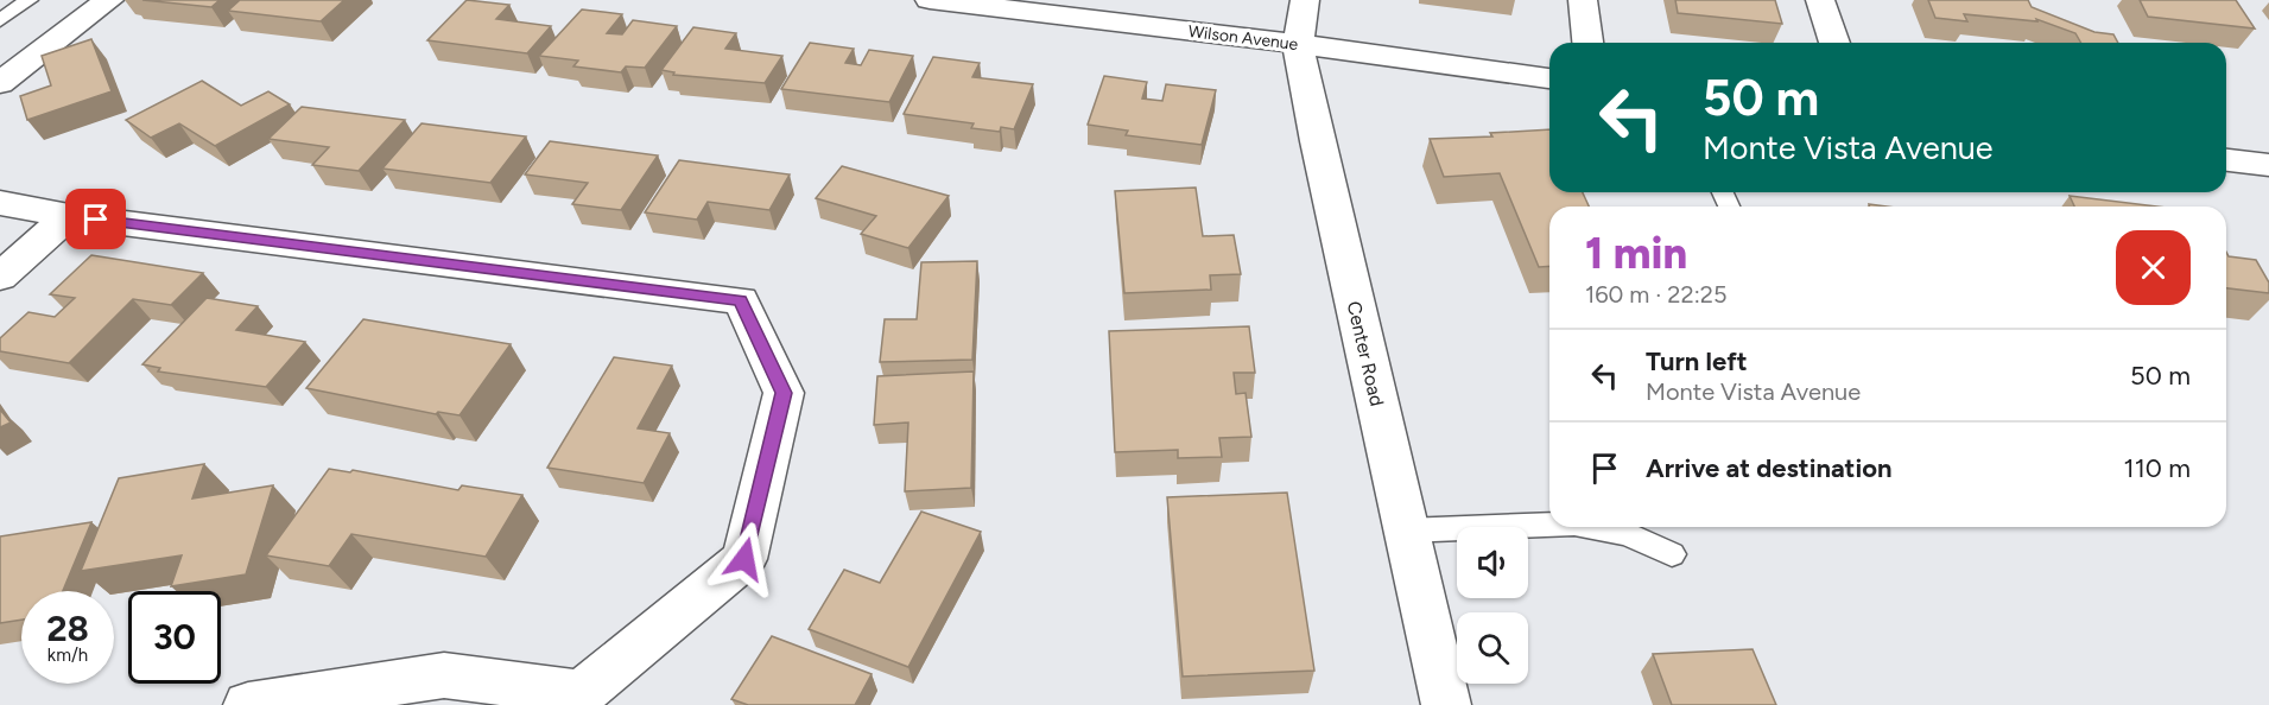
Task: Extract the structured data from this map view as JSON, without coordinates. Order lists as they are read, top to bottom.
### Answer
{
  "streets": {
    "street": ["Wilson Avenue", "Center Road"]
  },
  "crossings": [
    ["Wilson Avenue", "Center Road"]
  ],
  "page": {
    "turn": ["50 m", "Monte Vista Avenue"],
    "heading": ["1 min", "160 m · 22:25"],
    "list": [
      {
        "name": "Turn left",
        "note": "Monte Vista Avenue",
        "value": "50 m"
      },
      {
        "name": "Arrive at destination",
        "value": "110 m"
      }
    ],
    "speed": "28 km/h",
    "limit": "30"
  }
}
